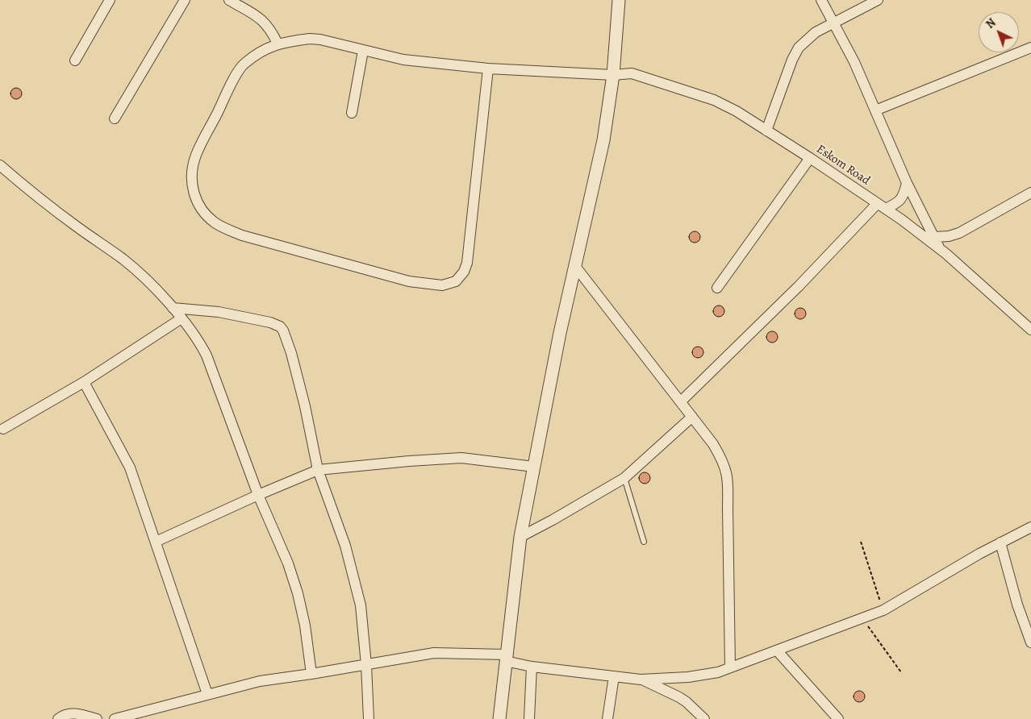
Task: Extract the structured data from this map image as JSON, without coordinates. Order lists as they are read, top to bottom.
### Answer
{
  "streets": {
    "street": ["Eskom Road"]
  },
  "north": "top left"
}
